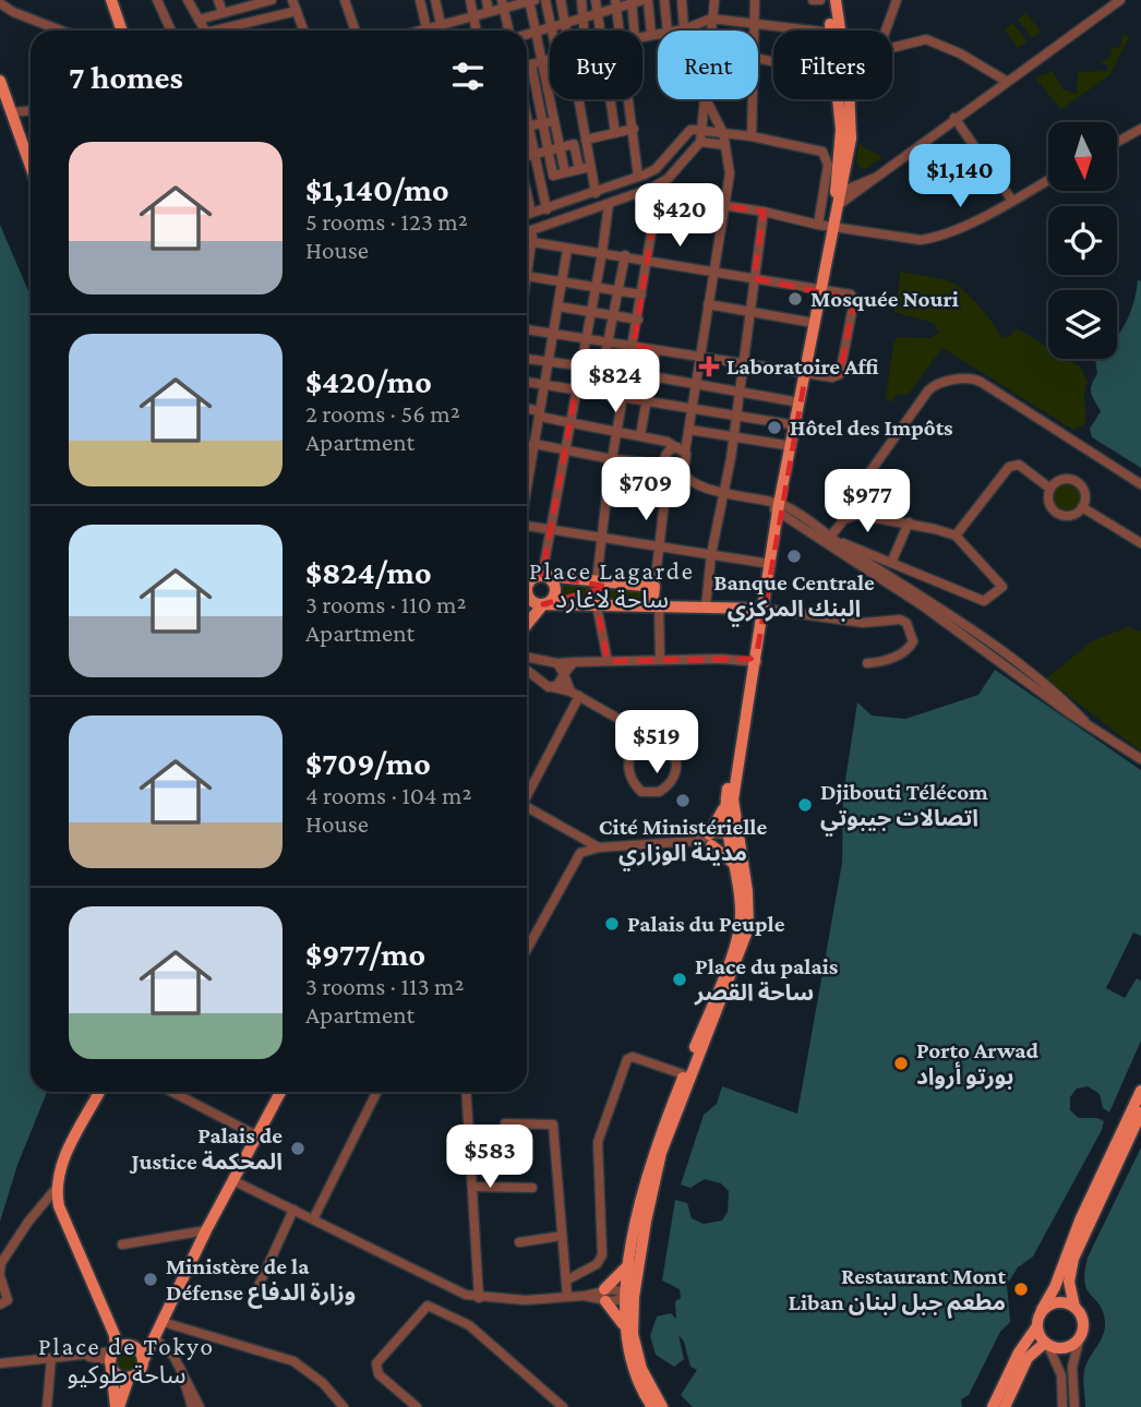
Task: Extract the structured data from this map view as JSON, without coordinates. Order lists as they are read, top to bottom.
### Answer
{
  "districts": ["Place Lagarde ساحة لاغارد", "Place de Tokyo ساحة طوكيو"],
  "places": {
    "other": [
      "Mosquée Nouri",
      "Hôtel des Impôts",
      "Banque Centrale البنك المركزي",
      "Cité Ministérielle مدينة الوزاري",
      "Djibouti Télécom اتصالات جيبوتي",
      "Palais du Peuple",
      "Place du palais ساحة القصر",
      "Porto Arwad بورتو أرواد",
      "Palais de Justice المحكمة",
      "Ministère de la Défense وزارة الدفاع",
      "Restaurant Mont Liban مطعم جبل لبنان"
    ],
    "health": ["Laboratoire Affi"]
  },
  "north": "bottom",
  "page": {
    "chip": ["Buy", "Rent", "Filters"],
    "heading": "7 homes",
    "list": [
      {
        "name": "$1,140/mo",
        "note": "5 rooms · 123 m² · House"
      },
      {
        "name": "$420/mo",
        "note": "2 rooms · 56 m² · Apartment"
      },
      {
        "name": "$824/mo",
        "note": "3 rooms · 110 m² · Apartment"
      },
      {
        "name": "$709/mo",
        "note": "4 rooms · 104 m² · House"
      },
      {
        "name": "$977/mo",
        "note": "3 rooms · 113 m² · Apartment"
      }
    ],
    "price": [
      "$1,140",
      "$420",
      "$824",
      "$709",
      "$977",
      "$519",
      "$583"
    ]
  }
}
